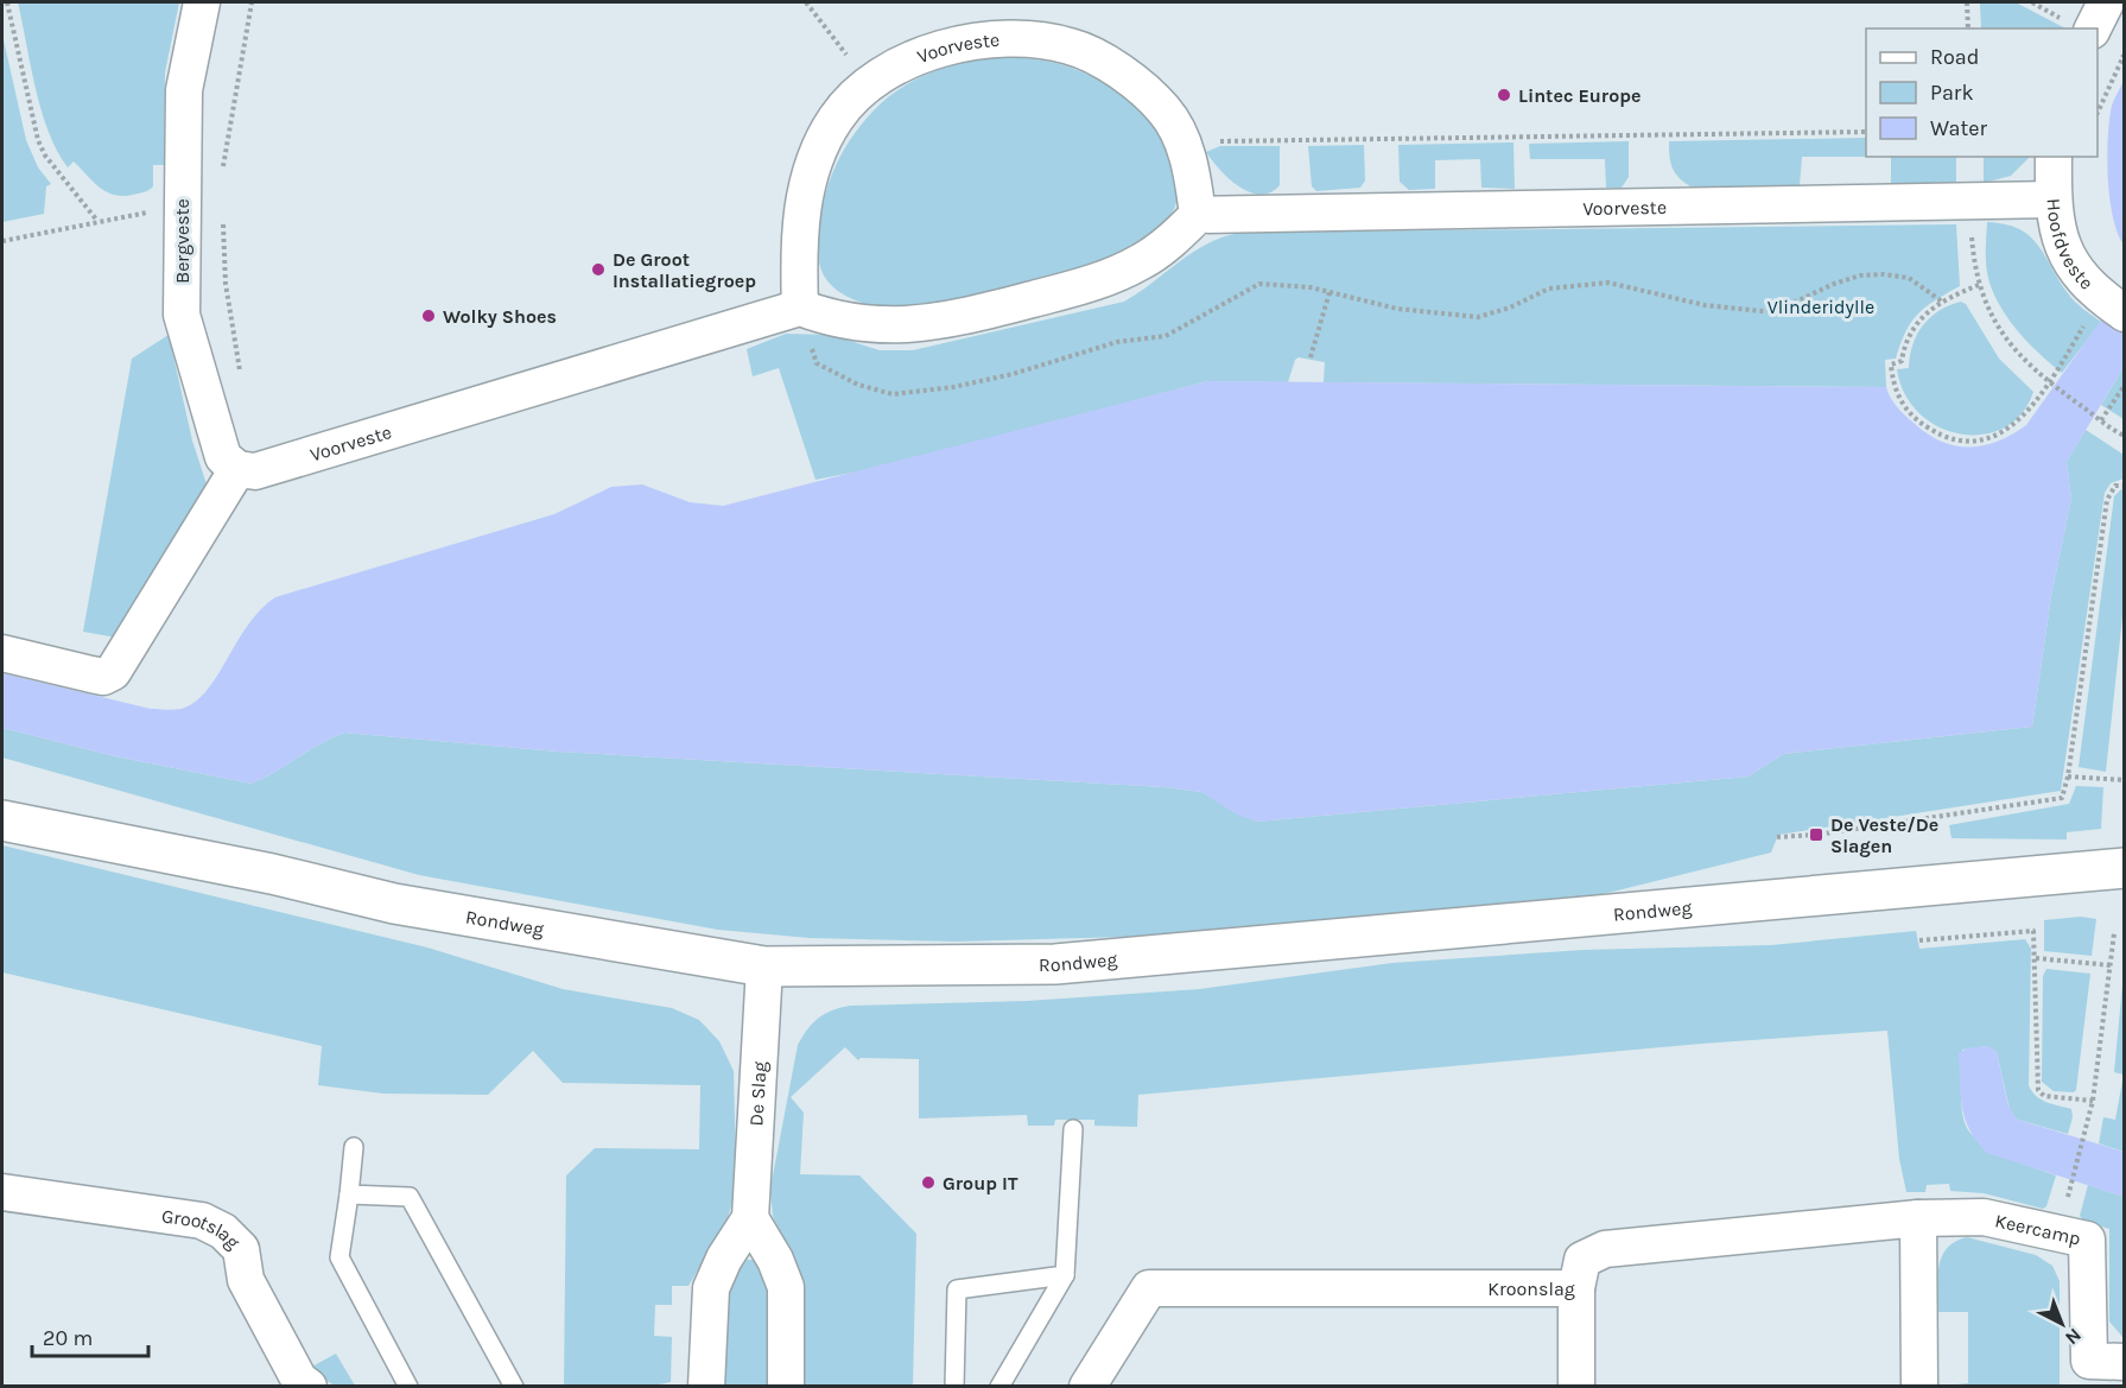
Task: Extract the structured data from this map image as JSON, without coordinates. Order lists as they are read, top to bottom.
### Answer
{
  "streets": {
    "main road": ["Rondweg"],
    "street": [
      "Voorveste",
      "Bergveste",
      "Hoofdveste",
      "De Slag",
      "Keercamp",
      "Grootslag",
      "Kroonslag"
    ]
  },
  "crossings": [
    ["Voorveste", "Bergveste"],
    ["Voorveste", "Hoofdveste"],
    ["Rondweg", "De Slag"],
    ["Keercamp", "Kroonslag"]
  ],
  "parks": ["Vlinderidylle"],
  "places": {
    "other": [
      "Lintec Europe",
      "De Groot Installatiegroep",
      "Wolky Shoes",
      "Group IT"
    ],
    "transit": ["De Veste/De Slagen"]
  },
  "legend": ["Road", "Park", "Water"],
  "scale_bar": "20 m",
  "north": "bottom right"
}
